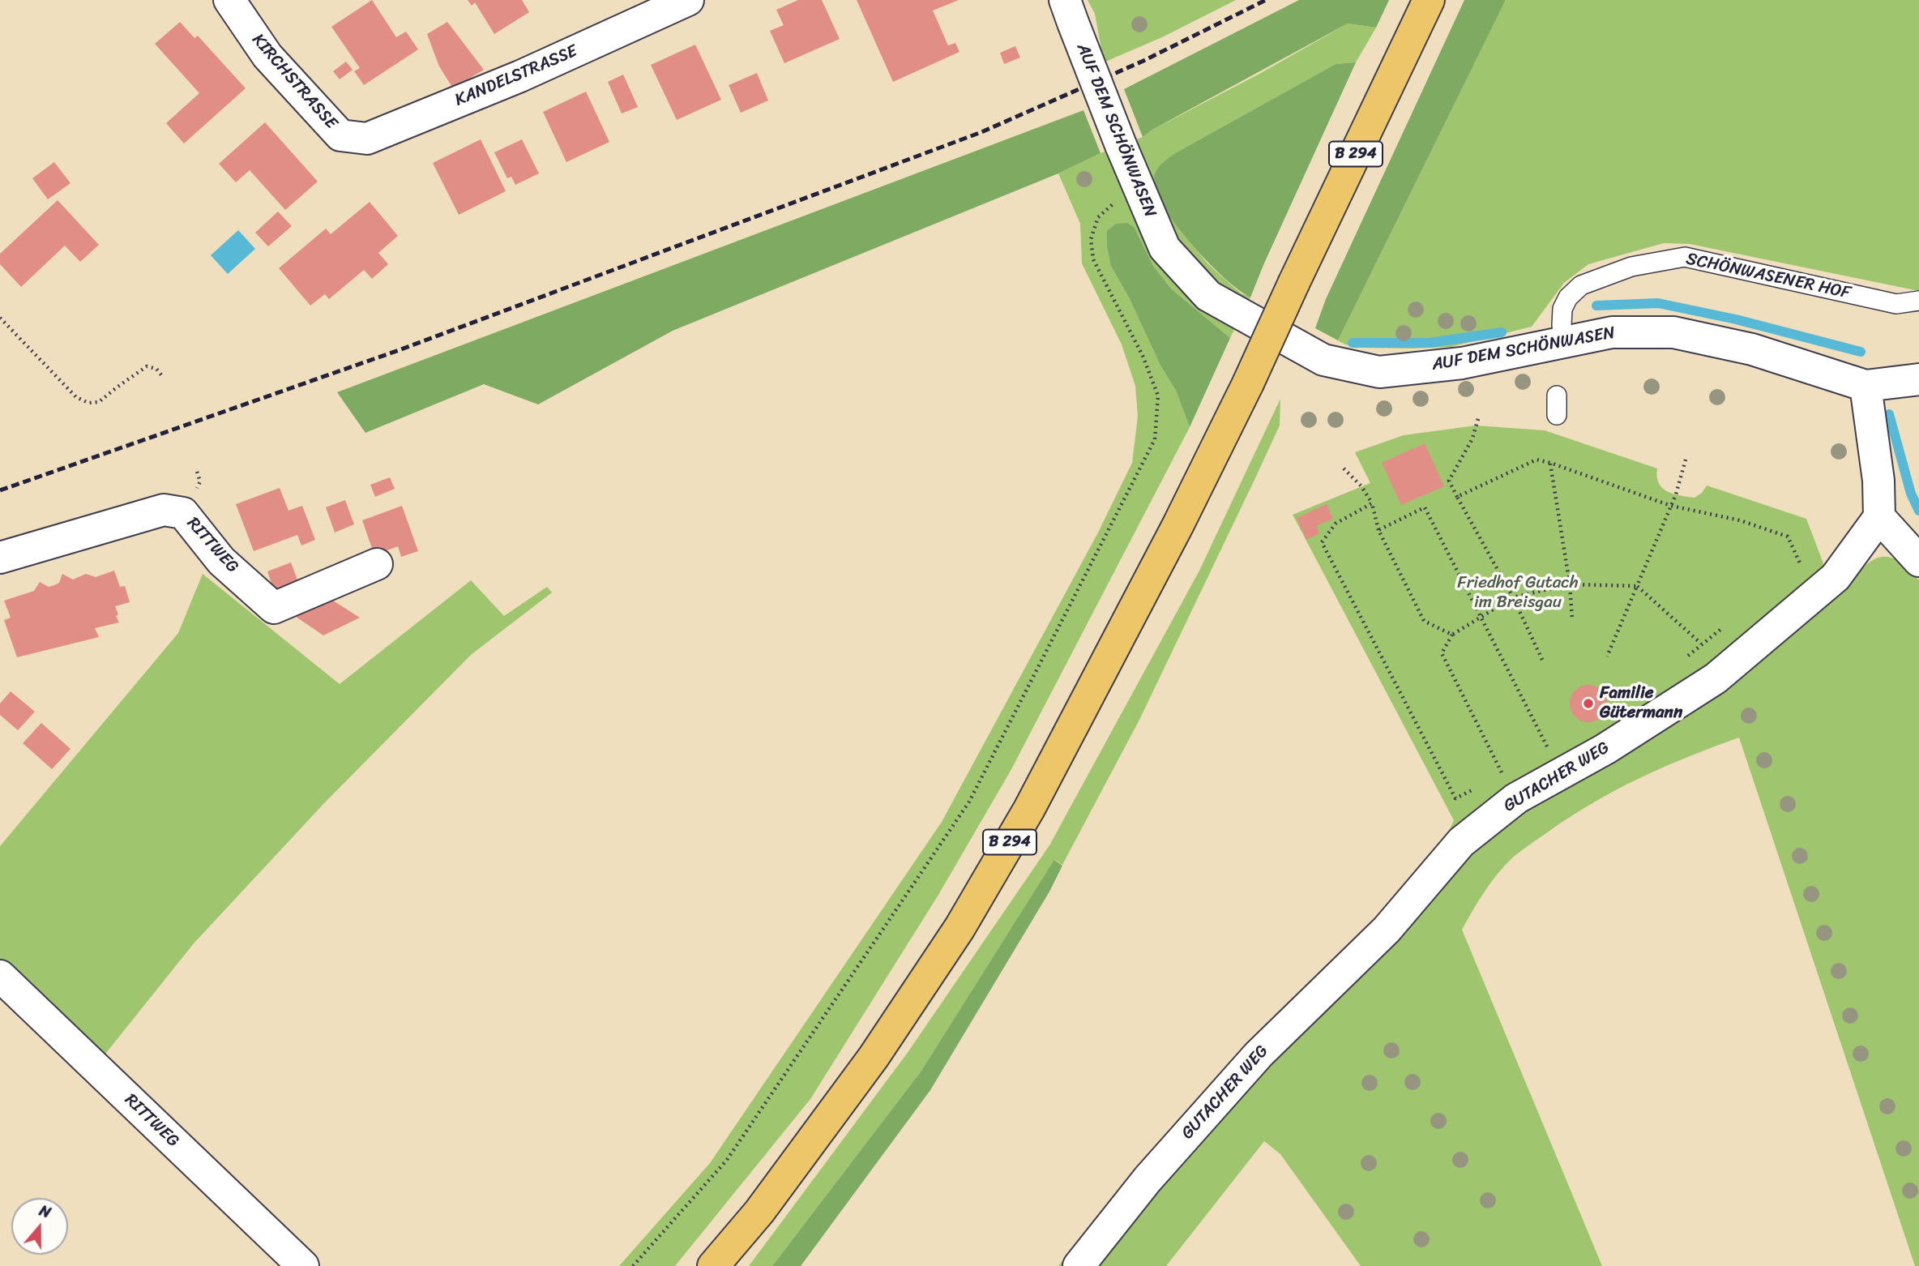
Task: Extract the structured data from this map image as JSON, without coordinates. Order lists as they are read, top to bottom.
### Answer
{
  "streets": {
    "highway": ["B 294"],
    "street": [
      "KANDELSTRASSE",
      "KIRCHSTRASSE",
      "AUF DEM SCHÖNWASEN",
      "RITTWEG",
      "GUTACHER WEG"
    ],
    "lane": ["SCHÖNWASENER HOF"]
  },
  "crossings": [
    ["KANDELSTRASSE", "KIRCHSTRASSE"],
    ["AUF DEM SCHÖNWASEN", "SCHÖNWASENER HOF"]
  ],
  "parks": ["Friedhof Gutach im Breisgau"],
  "places": ["Familie Gütermann"],
  "north": "top"
}
